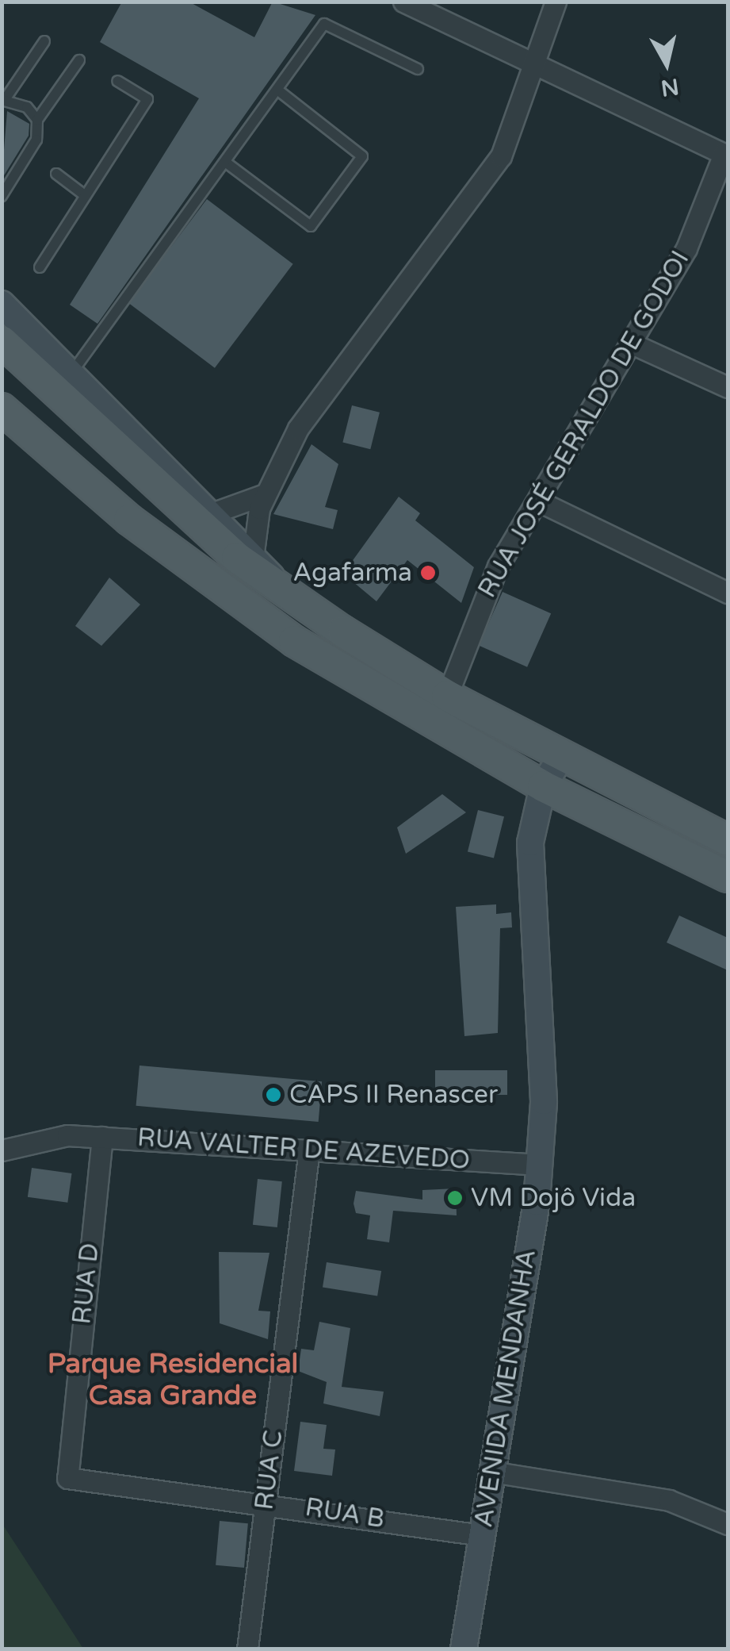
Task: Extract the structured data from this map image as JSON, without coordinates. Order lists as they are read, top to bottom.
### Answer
{
  "streets": {
    "main road": ["AVENIDA MENDANHA"],
    "street": [
      "RUA JOSÉ GERALDO DE GODOI",
      "RUA VALTER DE AZEVEDO",
      "RUA D",
      "RUA C",
      "RUA B"
    ]
  },
  "crossings": [
    ["RUA VALTER DE AZEVEDO", "RUA D"],
    ["RUA VALTER DE AZEVEDO", "AVENIDA MENDANHA"],
    ["RUA VALTER DE AZEVEDO", "RUA C"],
    ["RUA D", "RUA B"],
    ["AVENIDA MENDANHA", "RUA B"],
    ["RUA C", "RUA B"]
  ],
  "districts": ["Parque Residencial Casa Grande"],
  "places": ["Agafarma", "CAPS II Renascer", "VM Dojô Vida"],
  "north": "bottom"
}
